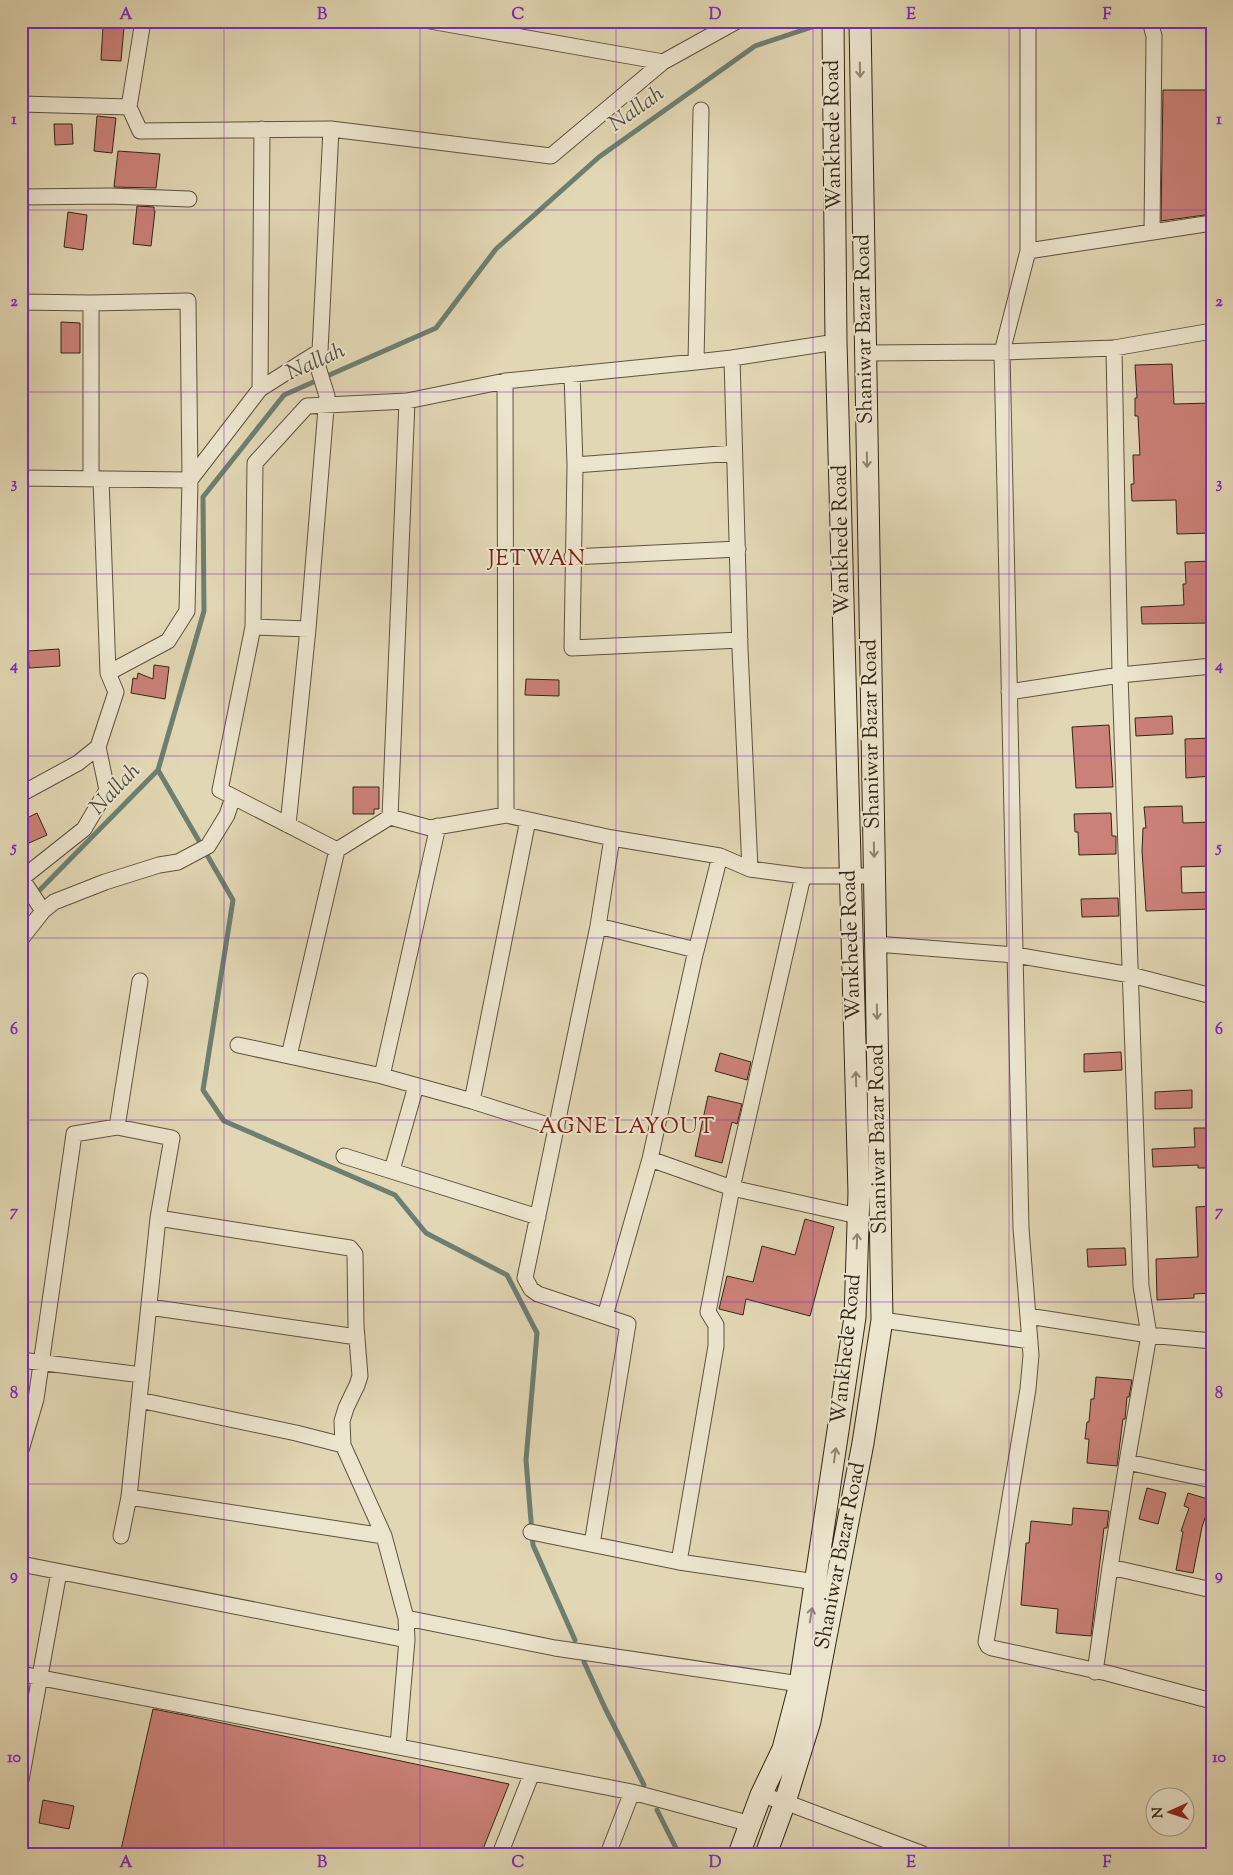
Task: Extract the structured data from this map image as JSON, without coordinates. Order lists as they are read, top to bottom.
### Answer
{
  "streets": {
    "main road": ["Wankhede Road", "Shaniwar Bazar Road"]
  },
  "one_way": ["Wankhede Road", "Shaniwar Bazar Road"],
  "districts": ["JETWAN", "AGNE LAYOUT"],
  "water": ["Nallah"],
  "north": "left",
  "grid": {
    "columns": [
      "A",
      "B",
      "C",
      "D",
      "E",
      "F"
    ],
    "rows": [
      "1",
      "2",
      "3",
      "4",
      "5",
      "6",
      "7",
      "8",
      "9",
      "10"
    ]
  }
}
